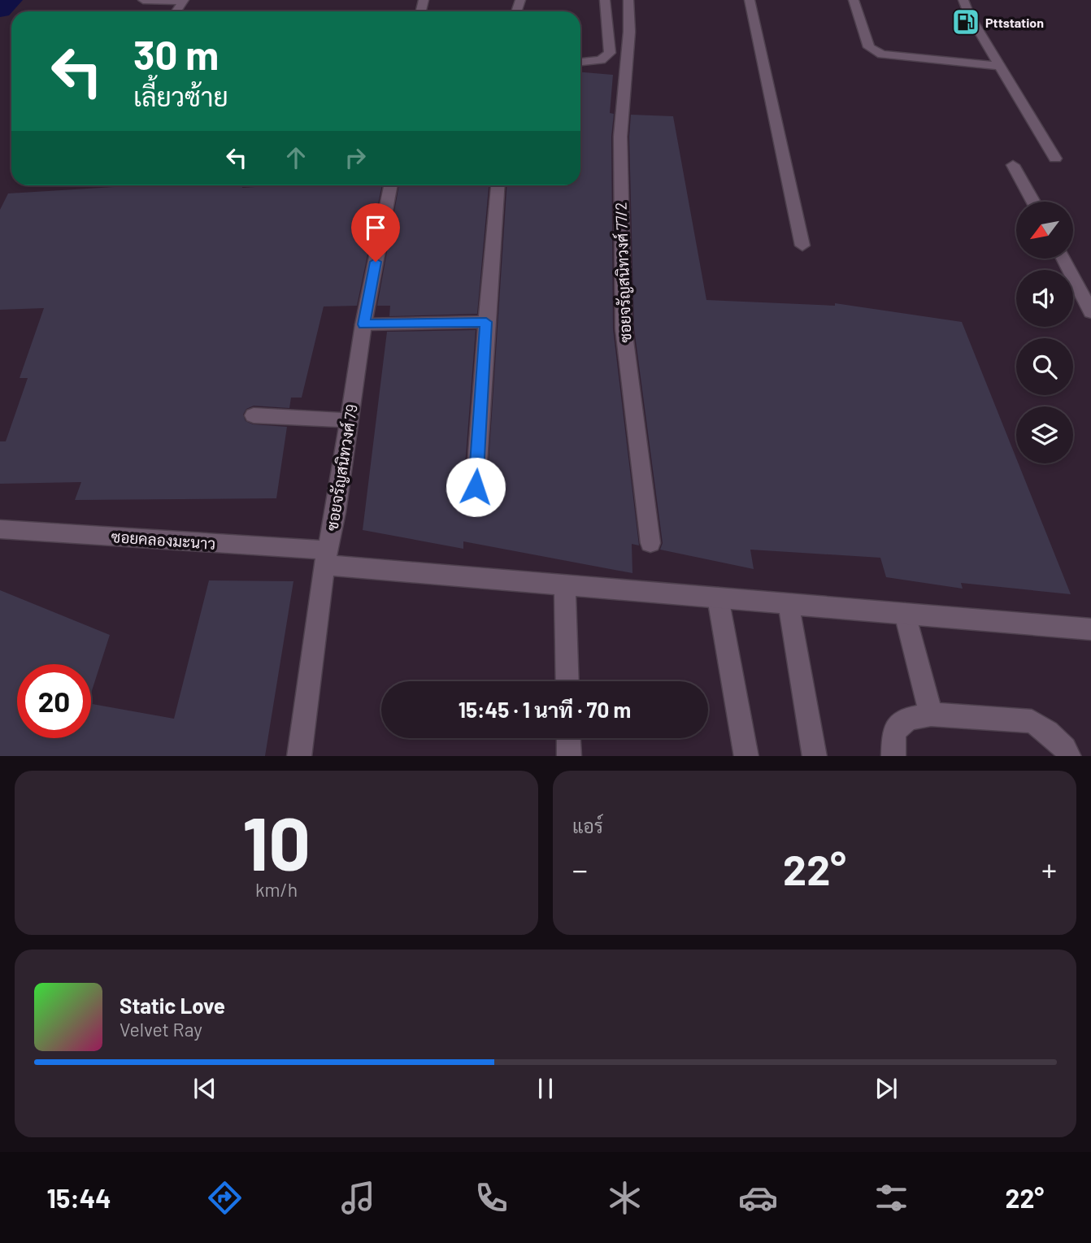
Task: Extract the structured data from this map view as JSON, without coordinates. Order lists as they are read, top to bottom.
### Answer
{
  "streets": {
    "street": ["ซอยจรัญสนิทวงศ์ 77/2", "ซอยจรัญสนิทวงศ์ 79", "ซอยคลองมะนาว"]
  },
  "crossings": [
    ["ซอยจรัญสนิทวงศ์ 79", "ซอยคลองมะนาว"]
  ],
  "places": {
    "fuel station": ["Pttstation"]
  },
  "north": "bottom left",
  "page": {
    "turn": ["30 m", "เลี้ยวซ้าย"],
    "limit": "20",
    "trip": "15:45 · 1 นาที · 70 m",
    "tile": [
      ["10", "km/h"],
      "แอร์"
    ],
    "heat": ["−", "22°", "+"],
    "song": ["Static Love", "Velvet Ray"],
    "tabs": ["15:44", "22°"]
  }
}
